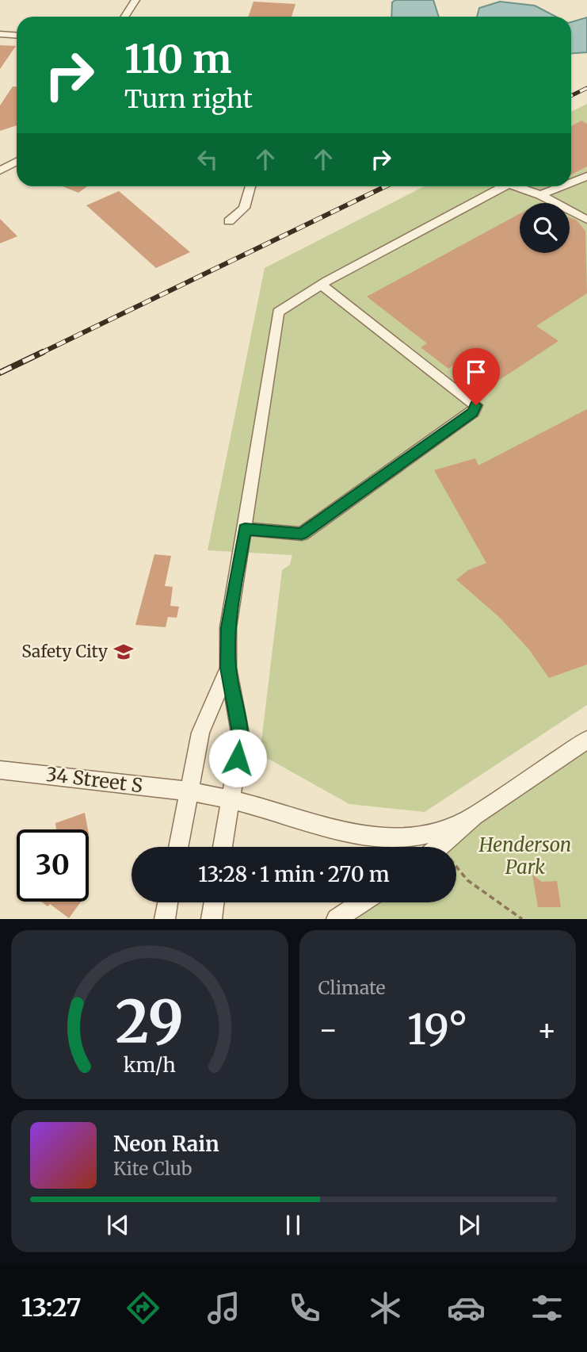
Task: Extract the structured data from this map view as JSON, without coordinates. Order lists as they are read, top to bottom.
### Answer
{
  "streets": {
    "street": ["34 Street S"]
  },
  "parks": ["Henderson Park"],
  "places": {
    "school or university": ["Safety City"]
  },
  "page": {
    "turn": ["110 m", "Turn right"],
    "limit": "30",
    "trip": "13:28 · 1 min · 270 m",
    "tile": "Climate",
    "heat": ["−", "19°", "+"],
    "song": ["Neon Rain", "Kite Club"],
    "tabs": "13:27",
    "gauge": ["29", "km/h"]
  }
}
